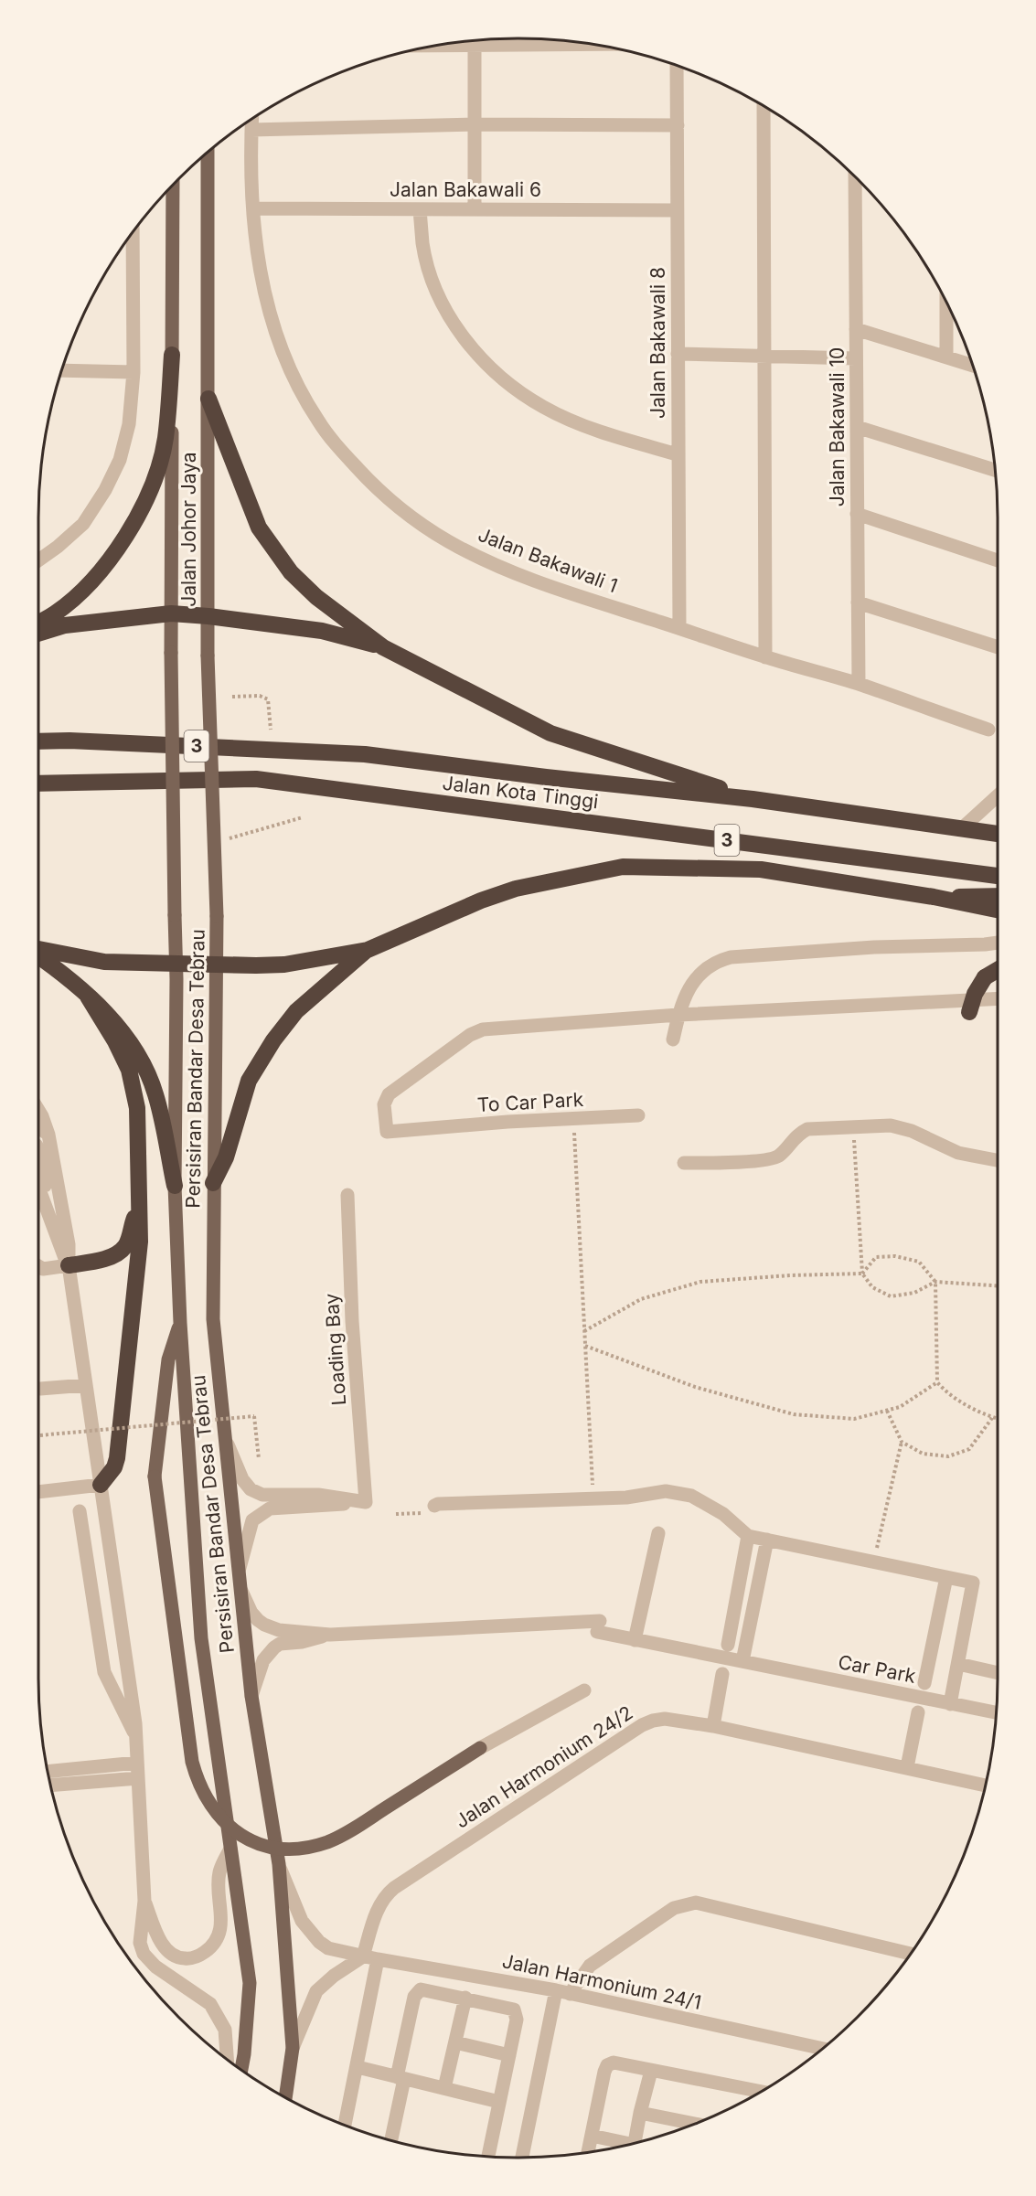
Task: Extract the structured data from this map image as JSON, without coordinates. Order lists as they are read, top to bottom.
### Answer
{
  "streets": {
    "highway": ["3", "Jalan Kota Tinggi"],
    "main road": ["Jalan Johor Jaya", "Persisiran Bandar Desa Tebrau"],
    "street": [
      "Jalan Bakawali 6",
      "Jalan Bakawali 8",
      "Jalan Bakawali 10",
      "Jalan Bakawali 1",
      "To Car Park",
      "Loading Bay",
      "Car Park",
      "Jalan Harmonium 24/2",
      "Jalan Harmonium 24/1"
    ]
  },
  "crossings": [
    ["Jalan Bakawali 6", "Jalan Bakawali 8"],
    ["Jalan Bakawali 6", "Jalan Bakawali 1"],
    ["Jalan Bakawali 8", "Jalan Bakawali 1"],
    ["Jalan Bakawali 10", "Jalan Bakawali 1"],
    ["Jalan Johor Jaya", "Persisiran Bandar Desa Tebrau"],
    ["Persisiran Bandar Desa Tebrau", "Jalan Harmonium 24/1"],
    ["Jalan Harmonium 24/2", "Jalan Harmonium 24/1"]
  ]
}
